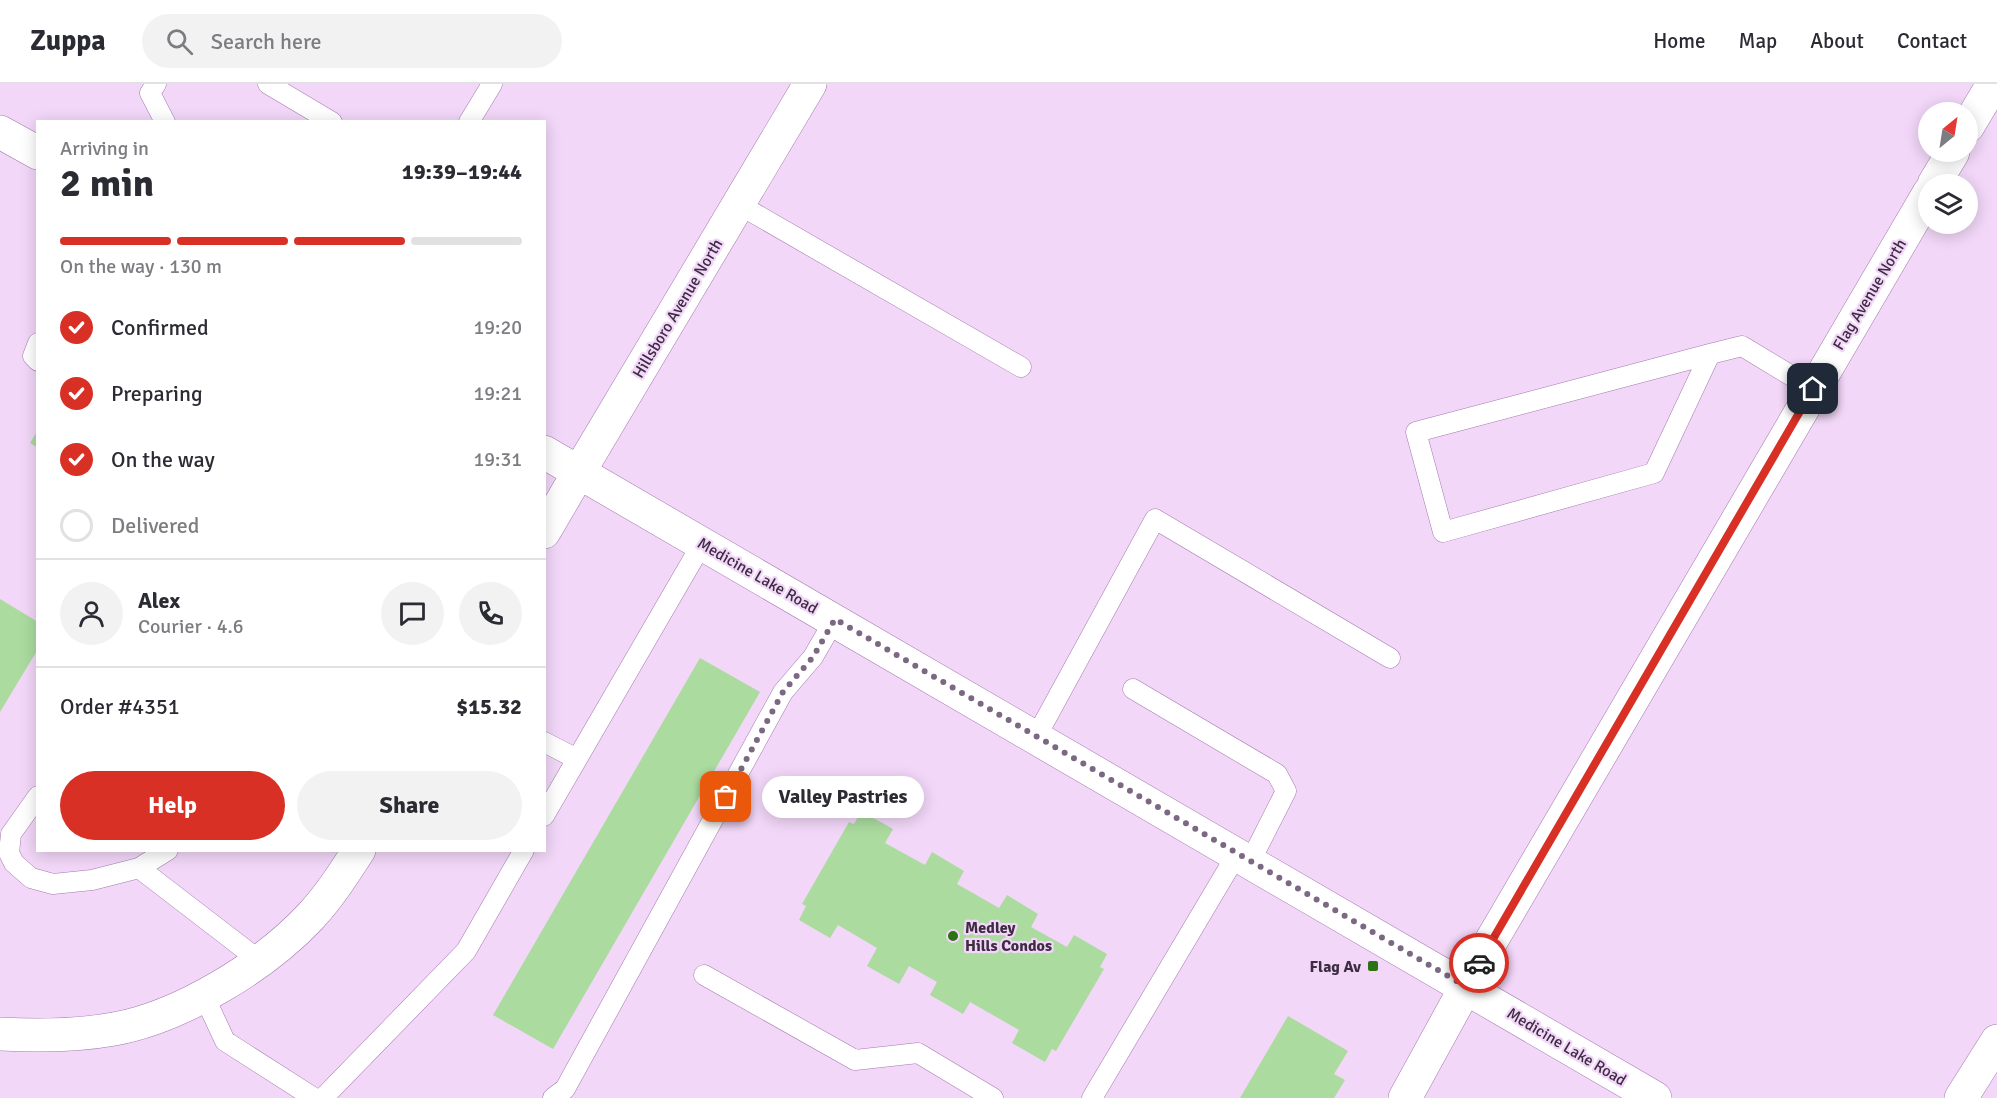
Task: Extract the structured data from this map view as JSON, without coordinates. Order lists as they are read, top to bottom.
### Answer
{
  "streets": {
    "street": ["Flag Avenue North", "Hillsboro Avenue North", "Medicine Lake Road"]
  },
  "crossings": [
    ["Flag Avenue North", "Medicine Lake Road"],
    ["Hillsboro Avenue North", "Medicine Lake Road"]
  ],
  "places": {
    "other": ["Valley Pastries", "Medley Hills Condos"],
    "transit": ["Flag Av"]
  },
  "north": "top right",
  "page": {
    "header": "Zuppa",
    "search": "Search here",
    "nav": [
      "Home",
      "Map",
      "About",
      "Contact"
    ],
    "heading": ["2 min", "Arriving in", "19:39–19:44"],
    "panel": [
      "Alex",
      "Courier · 4.6",
      "Order #4351",
      "$15.32"
    ],
    "bar": "On the way · 130 m",
    "list": [
      ["Confirmed", "19:20"],
      ["Preparing", "19:21"],
      ["On the way", "19:31"],
      "Delivered"
    ],
    "buttons": ["Help", "Share"],
    "bubble": "Valley Pastries"
  }
}
